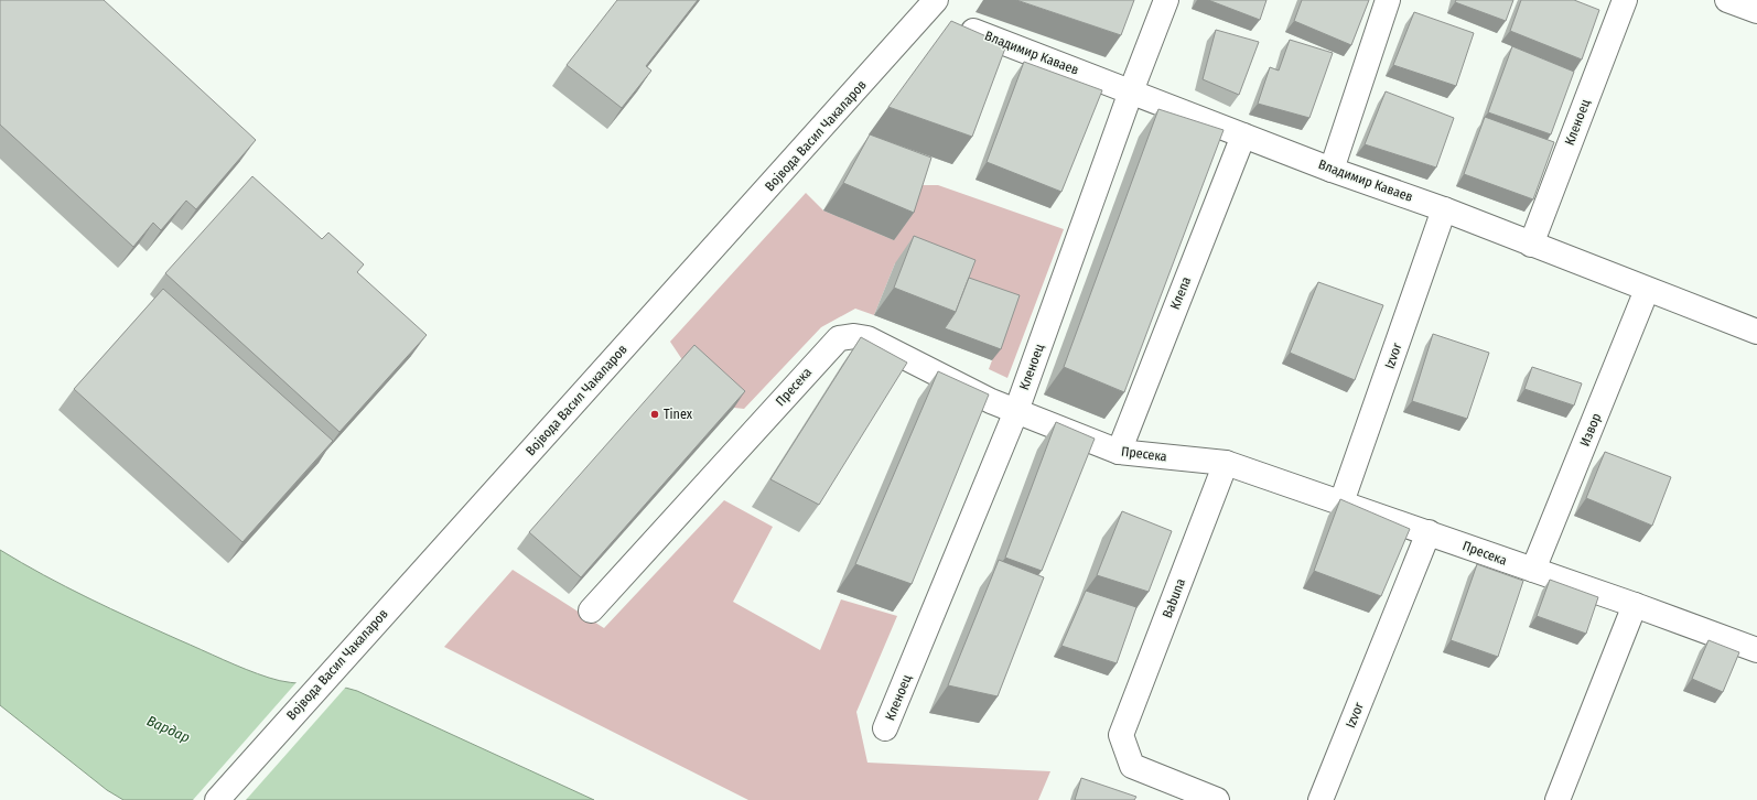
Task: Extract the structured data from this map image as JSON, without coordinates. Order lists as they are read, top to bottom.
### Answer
{
  "streets": {
    "street": [
      "Владимир Каваев",
      "Кленоец",
      "Војвода Васил Чакаларов",
      "Клепа",
      "Izvor",
      "Пресека",
      "Извор",
      "Babuna"
    ]
  },
  "crossings": [
    ["Владимир Каваев", "Кленоец"],
    ["Владимир Каваев", "Клепа"],
    ["Владимир Каваев", "Izvor"],
    ["Владимир Каваев", "Извор"],
    ["Кленоец", "Пресека"],
    ["Клепа", "Пресека"],
    ["Izvor", "Пресека"],
    ["Пресека", "Извор"],
    ["Пресека", "Babuna"]
  ],
  "water": ["Вардар"],
  "places": ["Tinex"]
}
